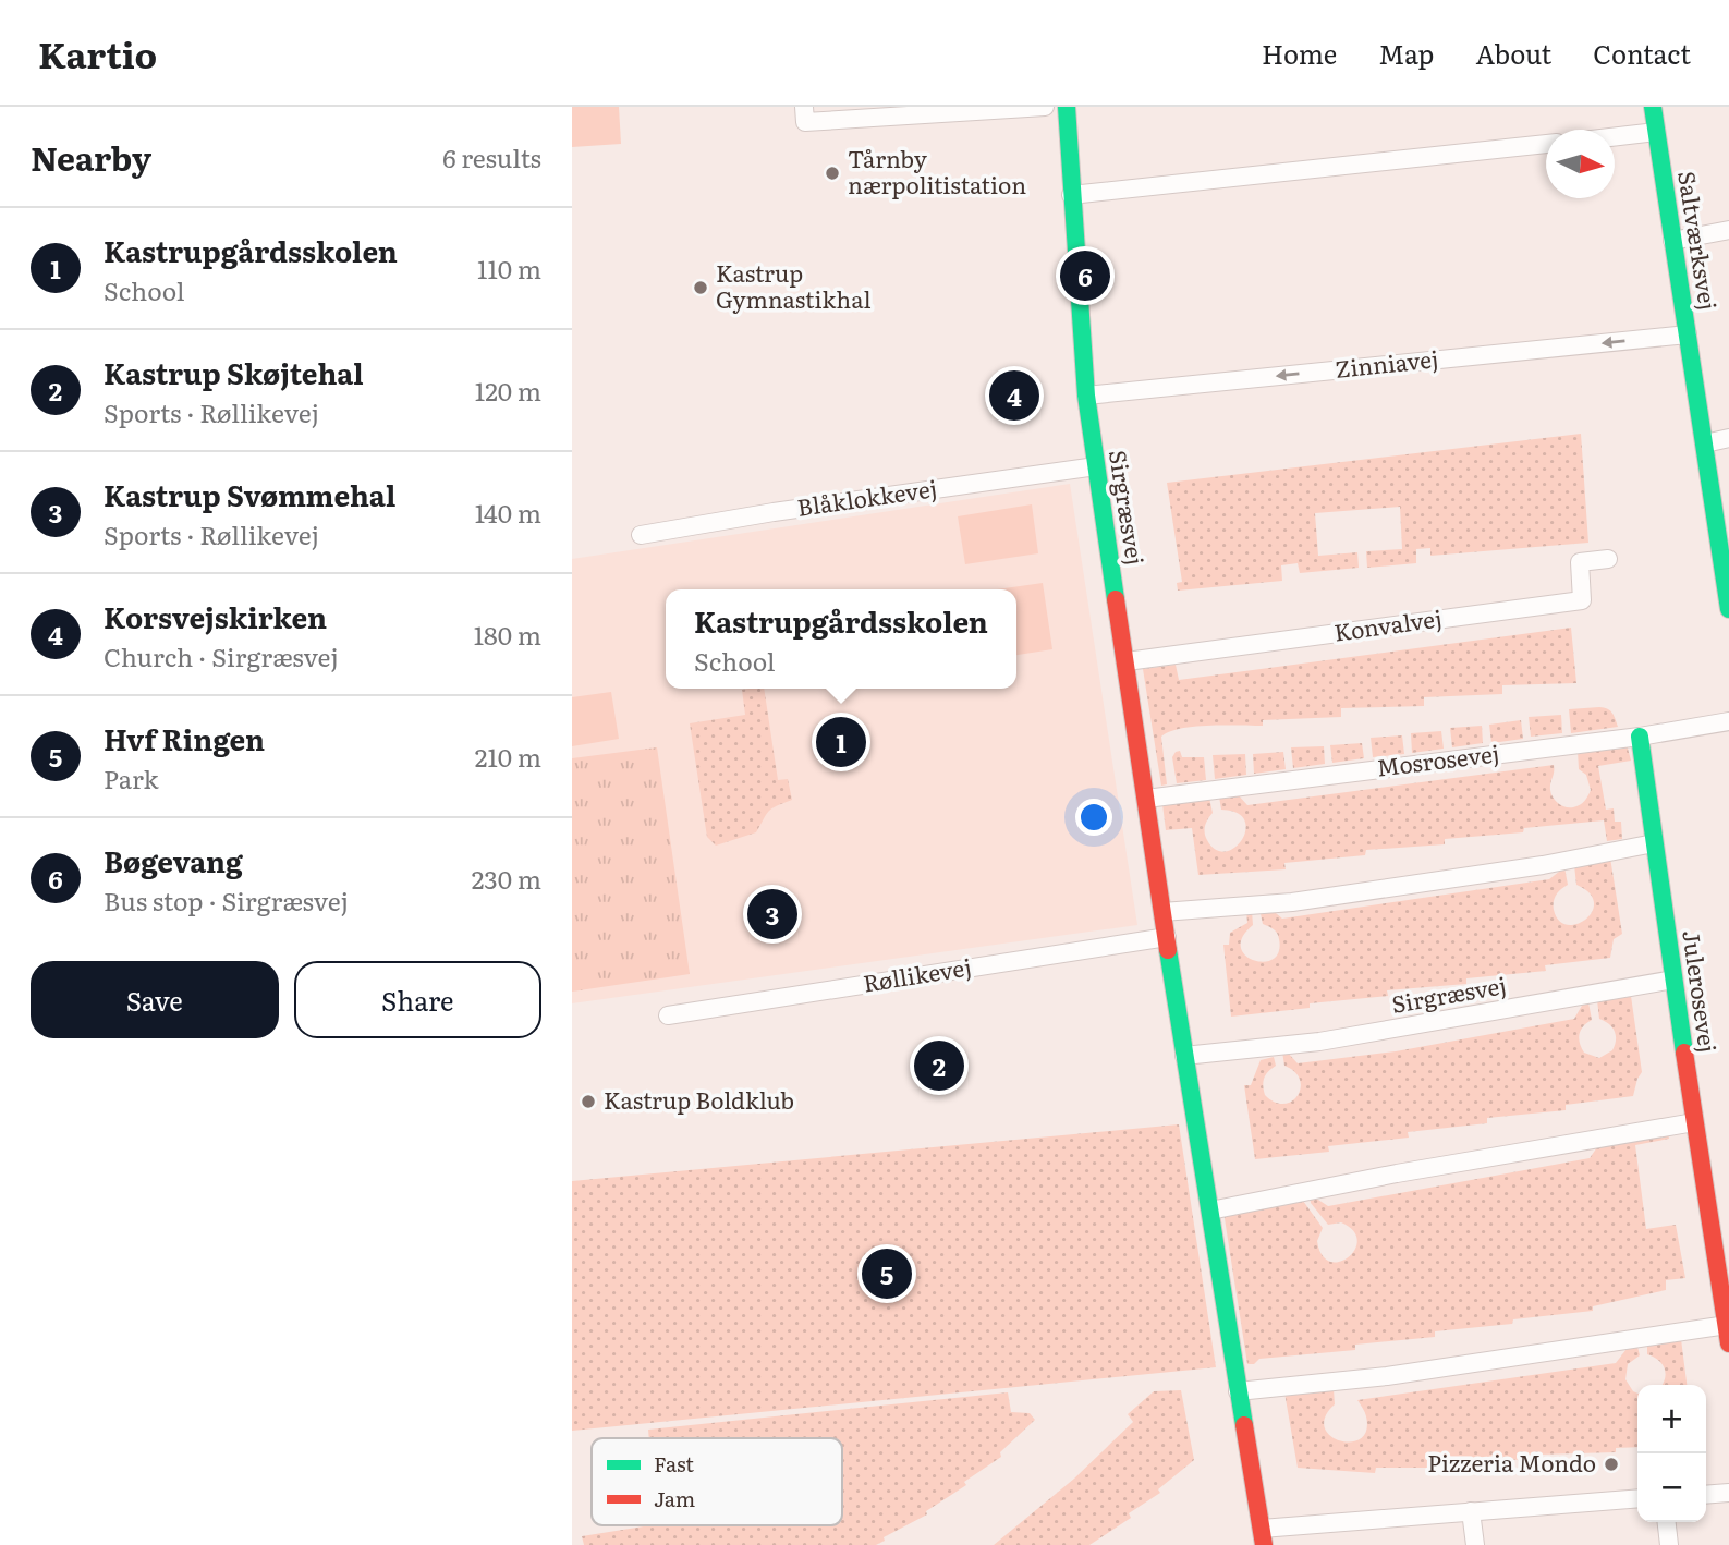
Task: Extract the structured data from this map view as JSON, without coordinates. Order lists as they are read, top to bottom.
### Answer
{
  "streets": {
    "street": [
      "Saltværksvej",
      "Zinniavej",
      "Blåklokkevej",
      "Sirgræsvej",
      "Konvalvej",
      "Mosrosevej",
      "Røllikevej",
      "Julerosevej"
    ]
  },
  "crossings": [
    ["Saltværksvej", "Zinniavej"],
    ["Zinniavej", "Sirgræsvej"],
    ["Blåklokkevej", "Sirgræsvej"],
    ["Sirgræsvej", "Konvalvej"],
    ["Sirgræsvej", "Mosrosevej"],
    ["Sirgræsvej", "Røllikevej"],
    ["Sirgræsvej", "Julerosevej"],
    ["Mosrosevej", "Julerosevej"]
  ],
  "one_way": ["Zinniavej"],
  "places": [
    "Tårnby nærpolitistation",
    "Kastrup Gymnastikhal",
    "Kastrup Boldklub",
    "Pizzeria Mondo"
  ],
  "legend": ["Fast", "Jam"],
  "north": "right",
  "page": {
    "header": "Kartio",
    "nav": [
      "Home",
      "Map",
      "About",
      "Contact"
    ],
    "heading": ["Nearby", "6 results"],
    "list": [
      {
        "mark": "1",
        "name": "Kastrupgårdsskolen",
        "note": "School",
        "value": "110 m"
      },
      {
        "mark": "2",
        "name": "Kastrup Skøjtehal",
        "note": "Sports · Røllikevej",
        "value": "120 m"
      },
      {
        "mark": "3",
        "name": "Kastrup Svømmehal",
        "note": "Sports · Røllikevej",
        "value": "140 m"
      },
      {
        "mark": "4",
        "name": "Korsvejskirken",
        "note": "Church · Sirgræsvej",
        "value": "180 m"
      },
      {
        "mark": "5",
        "name": "Hvf Ringen",
        "note": "Park",
        "value": "210 m"
      },
      {
        "mark": "6",
        "name": "Bøgevang",
        "note": "Bus stop · Sirgræsvej",
        "value": "230 m"
      }
    ],
    "pins": [
      "6",
      "4",
      "1",
      "3",
      "2",
      "5"
    ],
    "popup": ["Kastrupgårdsskolen", "School"],
    "buttons": ["Save", "Share"],
    "map_buttons": ["+", "−"]
  }
}
